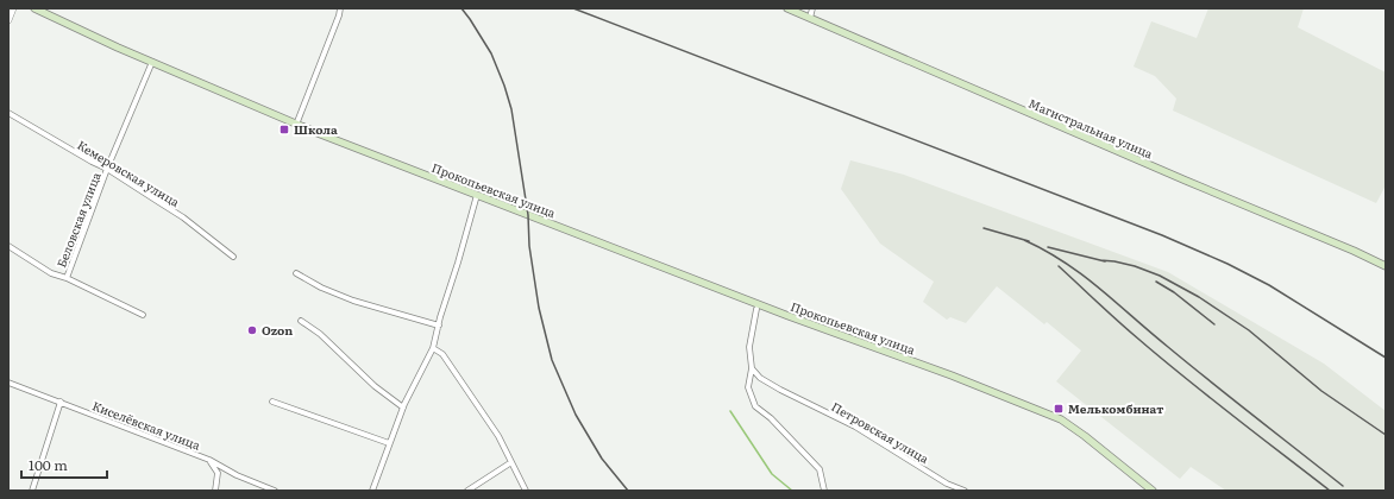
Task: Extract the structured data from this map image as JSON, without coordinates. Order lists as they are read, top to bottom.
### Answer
{
  "streets": {
    "main road": ["Магистральная улица", "Прокопьевская улица"],
    "street": [
      "Кемеровская улица",
      "Беловская улица",
      "Киселёвская улица",
      "Петровская улица"
    ]
  },
  "crossings": [
    ["Кемеровская улица", "Беловская улица"],
    ["Прокопьевская улица", "Беловская улица"]
  ],
  "places": {
    "transit": ["Школа", "Мелькомбинат"],
    "other": ["Ozon"]
  },
  "scale_bar": "100 m"
}
